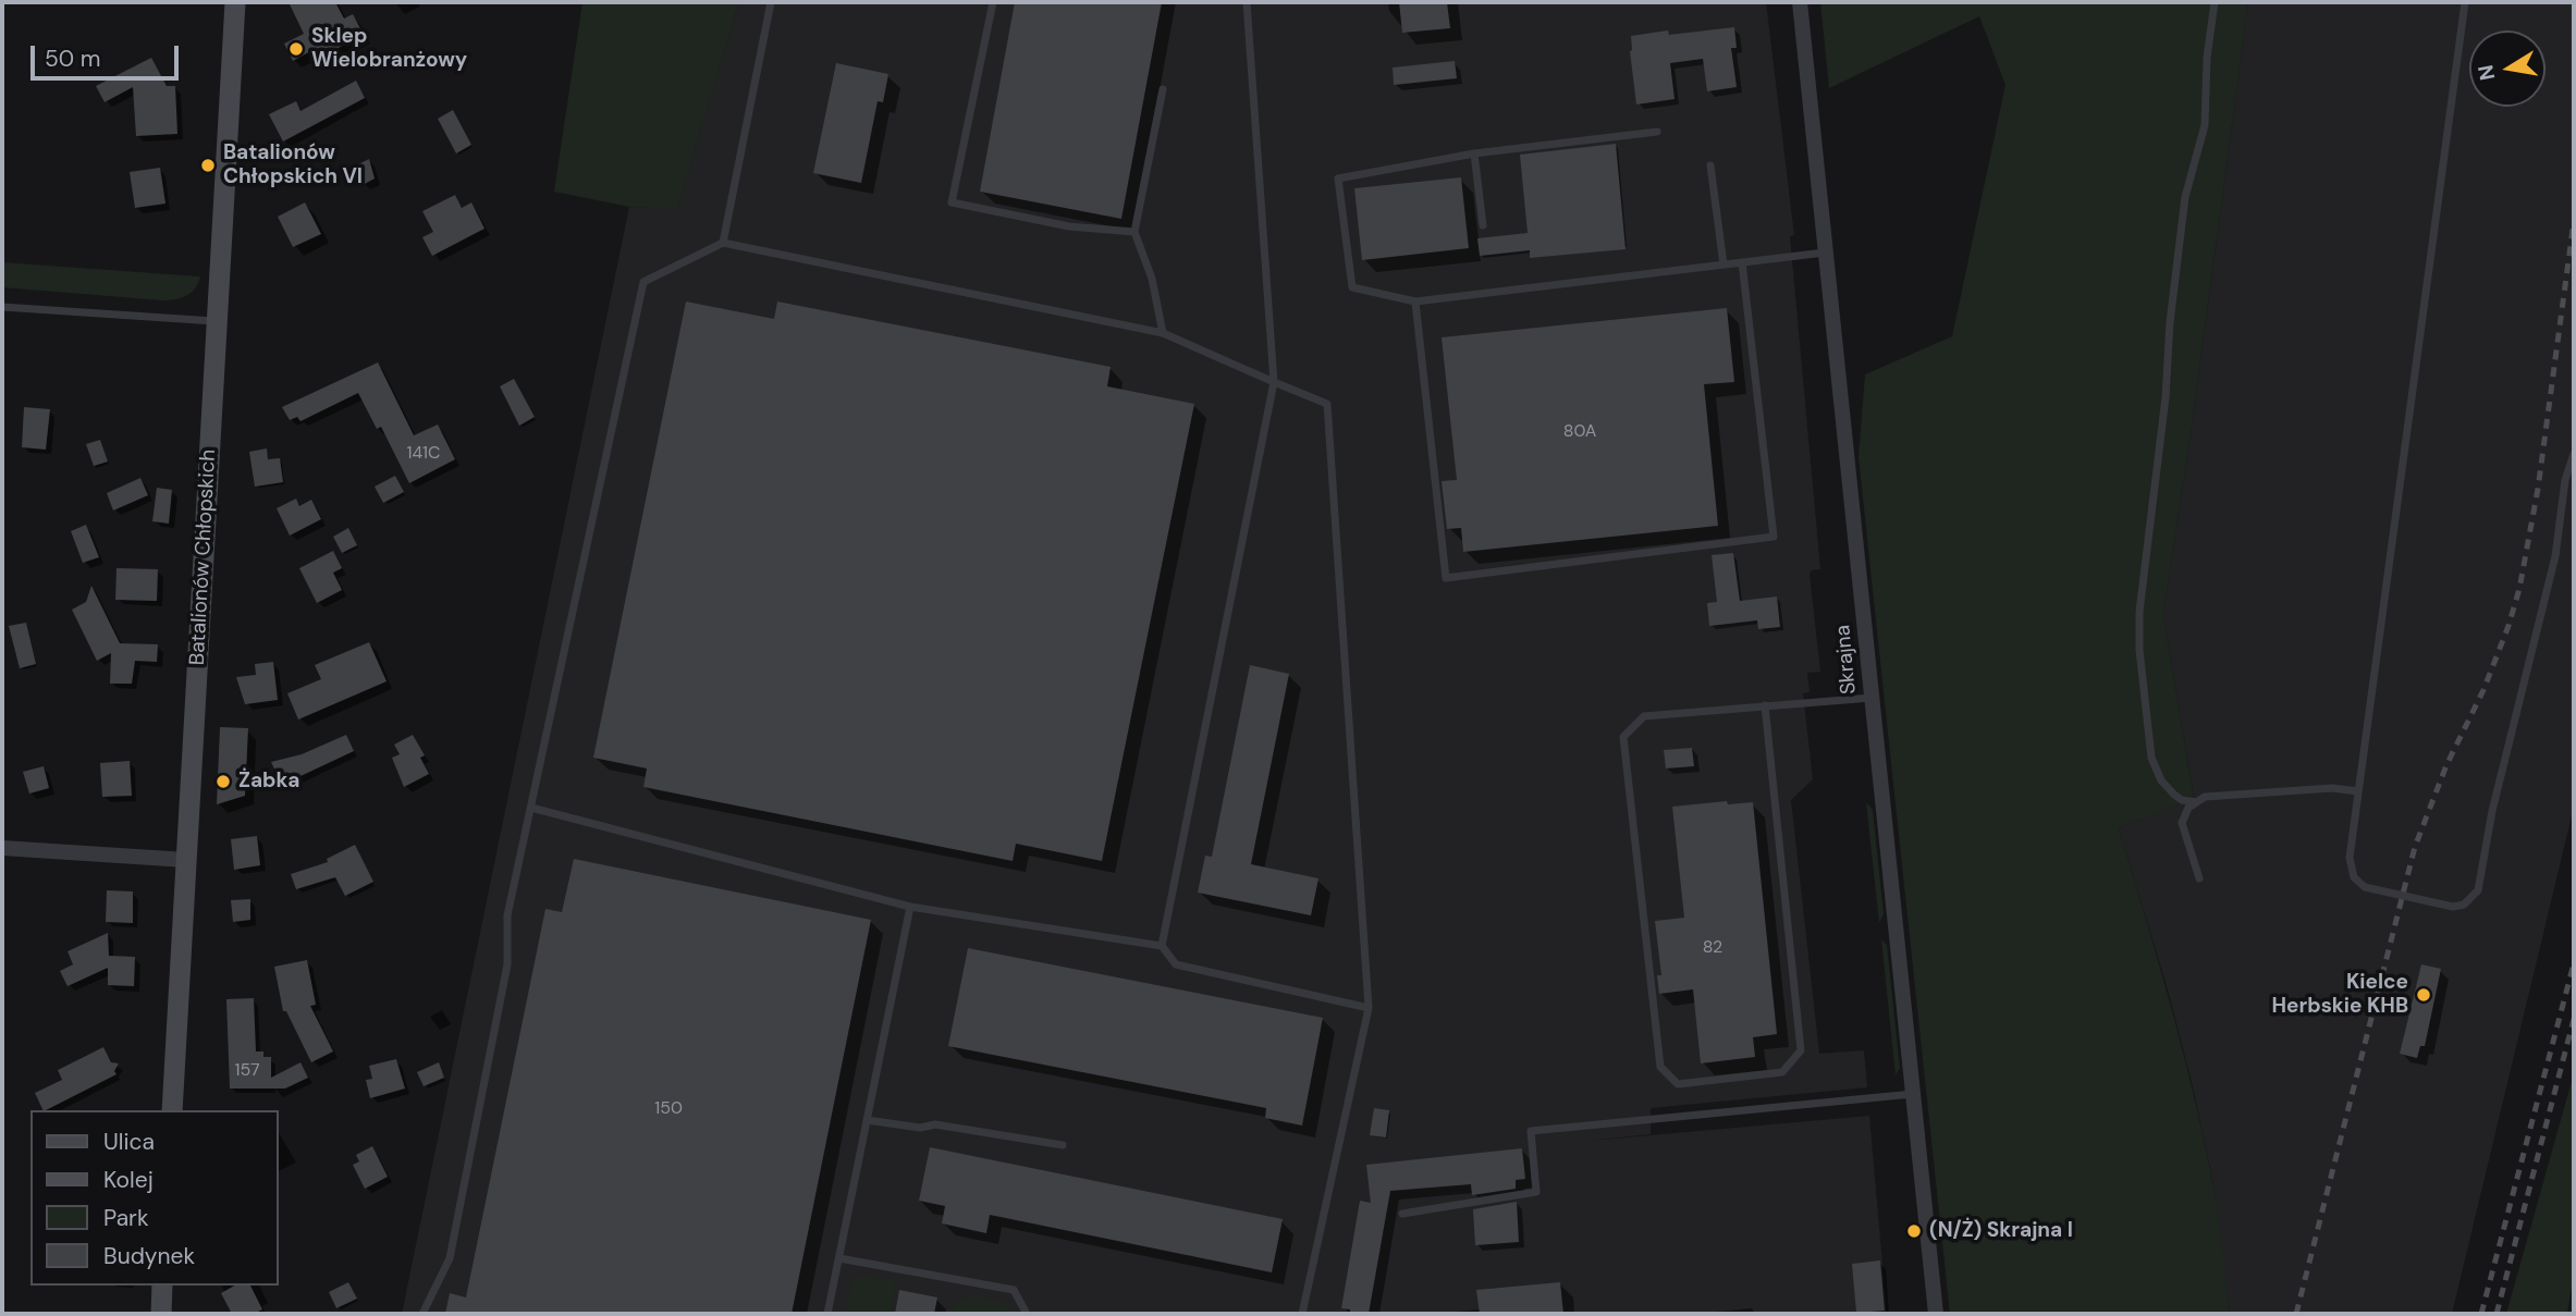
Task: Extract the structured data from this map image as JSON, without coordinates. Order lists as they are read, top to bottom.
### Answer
{
  "streets": {
    "street": ["Batalionów Chłopskich", "Skrajna"]
  },
  "places": [
    "Sklep Wielobranżowy",
    "Batalionów Chłopskich VI",
    "Żabka",
    "Kielce Herbskie KHB",
    "(N/Ż) Skrajna I"
  ],
  "house_numbers": [
    "80A",
    "141C",
    "82",
    "157",
    "150"
  ],
  "legend": [
    "Ulica",
    "Kolej",
    "Park",
    "Budynek"
  ],
  "scale_bar": "50 m",
  "north": "left"
}
